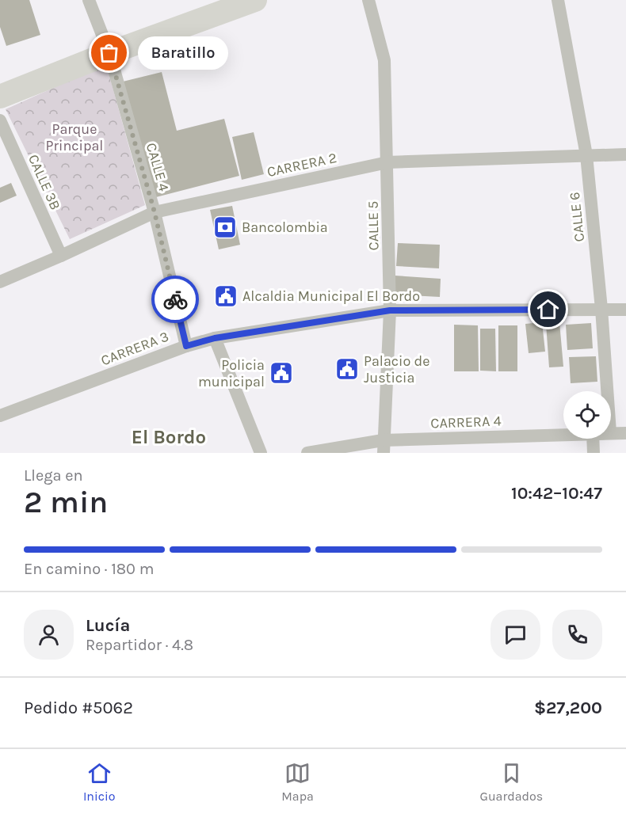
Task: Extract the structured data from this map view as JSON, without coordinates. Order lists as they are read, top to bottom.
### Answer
{
  "streets": {
    "street": [
      "CARRERA 2",
      "CALLE 4",
      "CALLE 3B",
      "CALLE 6",
      "CALLE 5",
      "CARRERA 3",
      "CARRERA 4"
    ]
  },
  "crossings": [
    ["CARRERA 2", "CALLE 4"],
    ["CARRERA 2", "CALLE 3B"],
    ["CARRERA 2", "CALLE 6"],
    ["CARRERA 2", "CALLE 5"],
    ["CALLE 4", "CARRERA 3"],
    ["CALLE 6", "CARRERA 3"],
    ["CALLE 5", "CARRERA 3"],
    ["CALLE 5", "CARRERA 4"]
  ],
  "districts": ["El Bordo"],
  "parks": ["Parque Principal"],
  "places": {
    "other": ["Baratillo"],
    "bank": ["Bancolombia"],
    "public building": ["Alcaldia Municipal El Bordo", "Palacio de Justicia", "Policia municipal"]
  },
  "page": {
    "bubble": "Baratillo",
    "heading": ["2 min", "Llega en", "10:42–10:47"],
    "panel": [
      "Lucía",
      "Repartidor · 4.8",
      "Pedido #5062",
      "$27,200"
    ],
    "bar": "En camino · 180 m",
    "tabs": ["Inicio", "Mapa", "Guardados"]
  }
}
